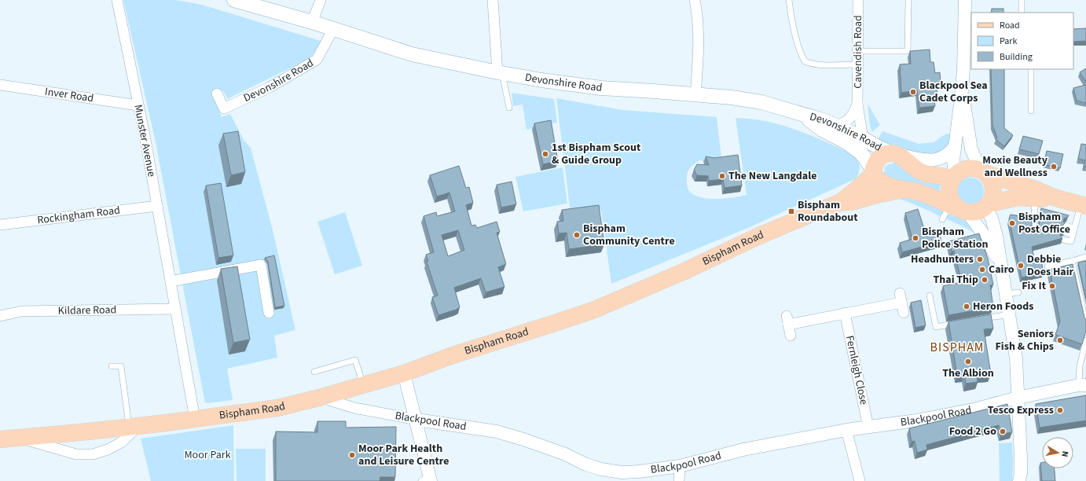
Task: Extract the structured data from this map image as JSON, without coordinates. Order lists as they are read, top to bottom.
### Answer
{
  "streets": {
    "main road": ["Devonshire Road", "Bispham Road"],
    "street": [
      "Cavendish Road",
      "Inver Road",
      "Munster Avenue",
      "Rockingham Road",
      "Kildare Road",
      "Fernleigh Close",
      "Blackpool Road"
    ]
  },
  "crossings": [
    ["Cavendish Road", "Devonshire Road"],
    ["Devonshire Road", "Bispham Road"],
    ["Inver Road", "Munster Avenue"],
    ["Munster Avenue", "Rockingham Road"],
    ["Munster Avenue", "Bispham Road"],
    ["Munster Avenue", "Kildare Road"],
    ["Bispham Road", "Blackpool Road"],
    ["Fernleigh Close", "Blackpool Road"]
  ],
  "districts": ["BISPHAM"],
  "parks": ["Moor Park"],
  "places": {
    "other": [
      "Blackpool Sea Cadet Corps",
      "1st Bispham Scout & Guide Group",
      "Moxie Beauty and Wellness",
      "The New Langdale",
      "Bispham Post Office",
      "Bispham Community Centre",
      "Bispham Police Station",
      "Headhunters",
      "Debbie Does Hair",
      "Cairo",
      "Thai Thip",
      "Fix It",
      "Heron Foods",
      "Seniors Fish & Chips",
      "The Albion",
      "Tesco Express",
      "Food 2 Go",
      "Moor Park Health and Leisure Centre"
    ],
    "transit": ["Bispham Roundabout"]
  },
  "legend": ["Road", "Park", "Building"],
  "north": "right"
}
